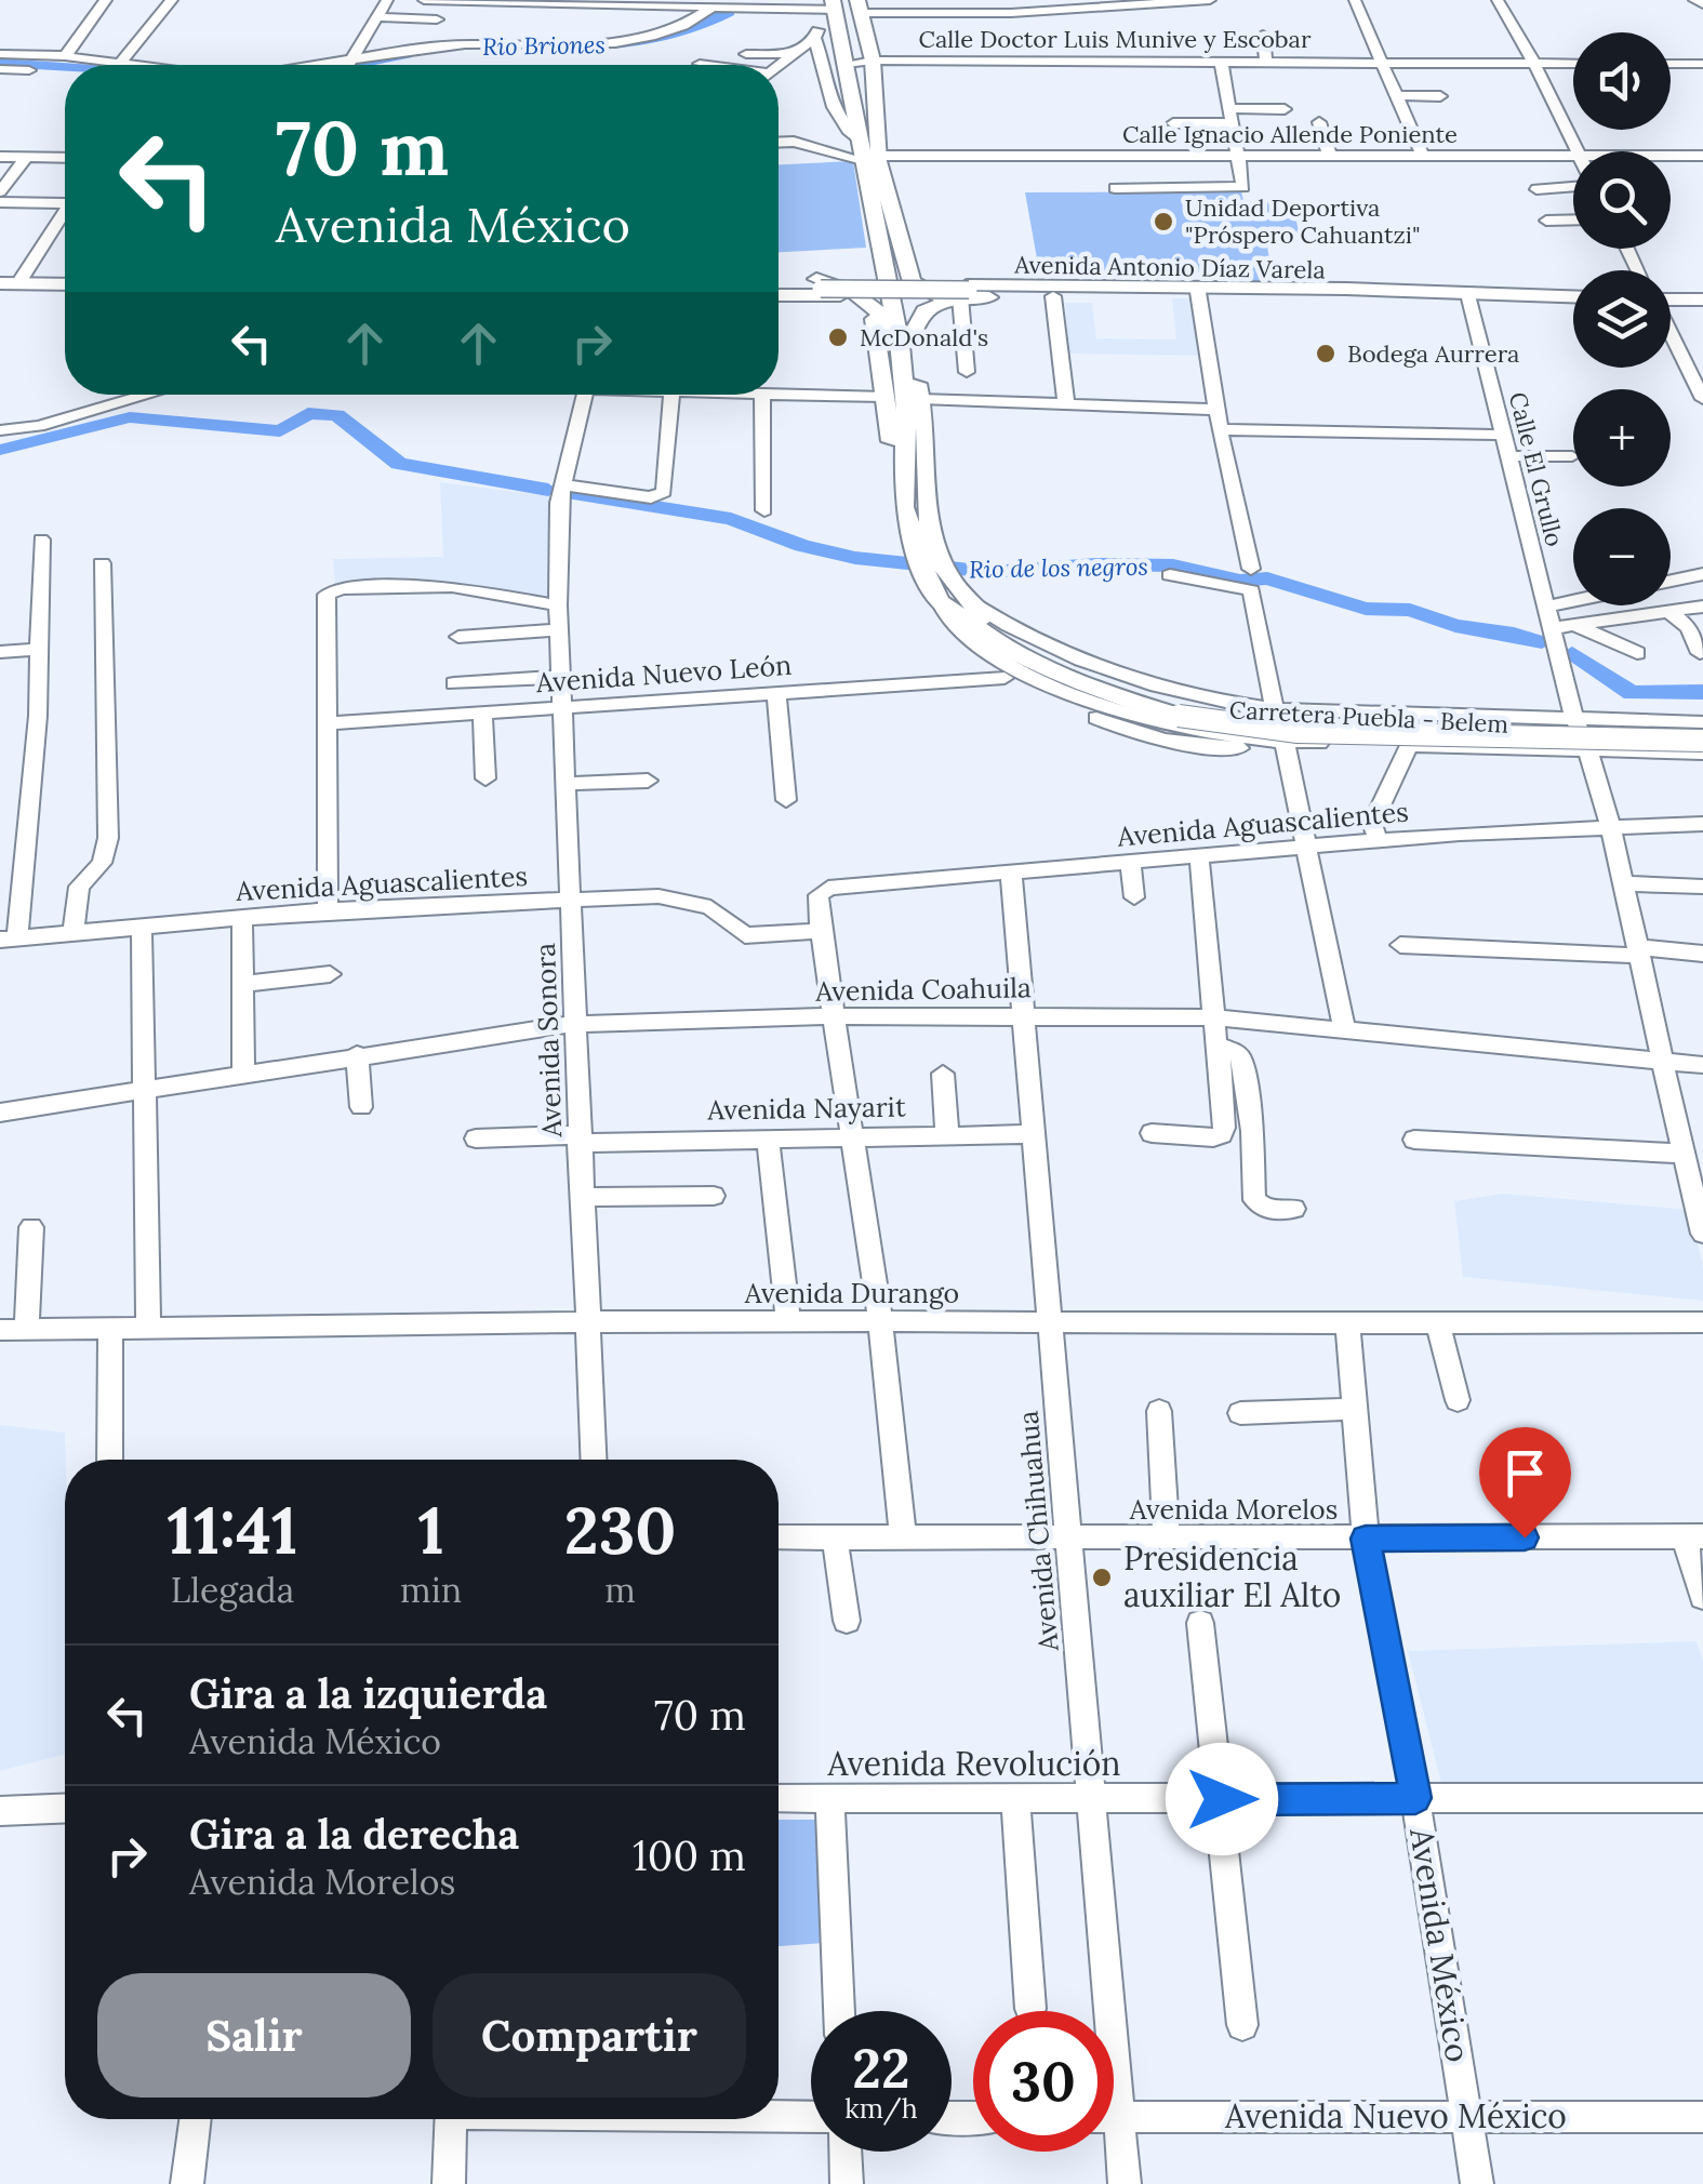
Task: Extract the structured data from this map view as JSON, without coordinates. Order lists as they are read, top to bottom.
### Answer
{
  "streets": {
    "main road": ["Avenida Antonio Díaz Varela", "Carretera Puebla - Belem"],
    "street": [
      "Calle Doctor Luis Munive y Escobar",
      "Calle Ignacio Allende Poniente",
      "Calle El Grullo",
      "Avenida Nuevo León",
      "Avenida Aguascalientes",
      "Avenida Coahuila",
      "Avenida Sonora",
      "Avenida Nayarit",
      "Avenida Durango",
      "Avenida Morelos",
      "Avenida Chihuahua",
      "Avenida Revolución",
      "Avenida México",
      "Avenida Nuevo México"
    ]
  },
  "crossings": [
    ["Calle Ignacio Allende Poniente", "Carretera Puebla - Belem"],
    ["Avenida Antonio Díaz Varela", "Calle El Grullo"],
    ["Calle El Grullo", "Carretera Puebla - Belem"],
    ["Calle El Grullo", "Avenida Aguascalientes"],
    ["Calle El Grullo", "Avenida Coahuila"],
    ["Avenida Nuevo León", "Avenida Sonora"],
    ["Avenida Aguascalientes", "Avenida Sonora"],
    ["Avenida Aguascalientes", "Avenida Chihuahua"],
    ["Avenida Coahuila", "Avenida Sonora"],
    ["Avenida Coahuila", "Avenida Chihuahua"],
    ["Avenida Sonora", "Avenida Nayarit"],
    ["Avenida Sonora", "Avenida Durango"],
    ["Avenida Nayarit", "Avenida Chihuahua"],
    ["Avenida Durango", "Avenida Chihuahua"],
    ["Avenida Durango", "Avenida México"],
    ["Avenida Morelos", "Avenida Chihuahua"],
    ["Avenida Morelos", "Avenida México"],
    ["Avenida Chihuahua", "Avenida Revolución"],
    ["Avenida Revolución", "Avenida México"],
    ["Avenida México", "Avenida Nuevo México"]
  ],
  "water": ["Rio Briones", "Rio de los negros"],
  "places": [
    "Unidad Deportiva \"Próspero Cahuantzi\"",
    "McDonald's",
    "Bodega Aurrera",
    "Presidencia auxiliar El Alto"
  ],
  "page": {
    "map_buttons": ["+", "−"],
    "turn": ["70 m", "Avenida México"],
    "eta": [
      "11:41",
      "Llegada",
      "1",
      "min",
      "230",
      "m"
    ],
    "list": [
      {
        "name": "Gira a la izquierda",
        "note": "Avenida México",
        "value": "70 m"
      },
      {
        "name": "Gira a la derecha",
        "note": "Avenida Morelos",
        "value": "100 m"
      }
    ],
    "buttons": ["Salir", "Compartir"],
    "speed": "22 km/h",
    "limit": "30"
  }
}
